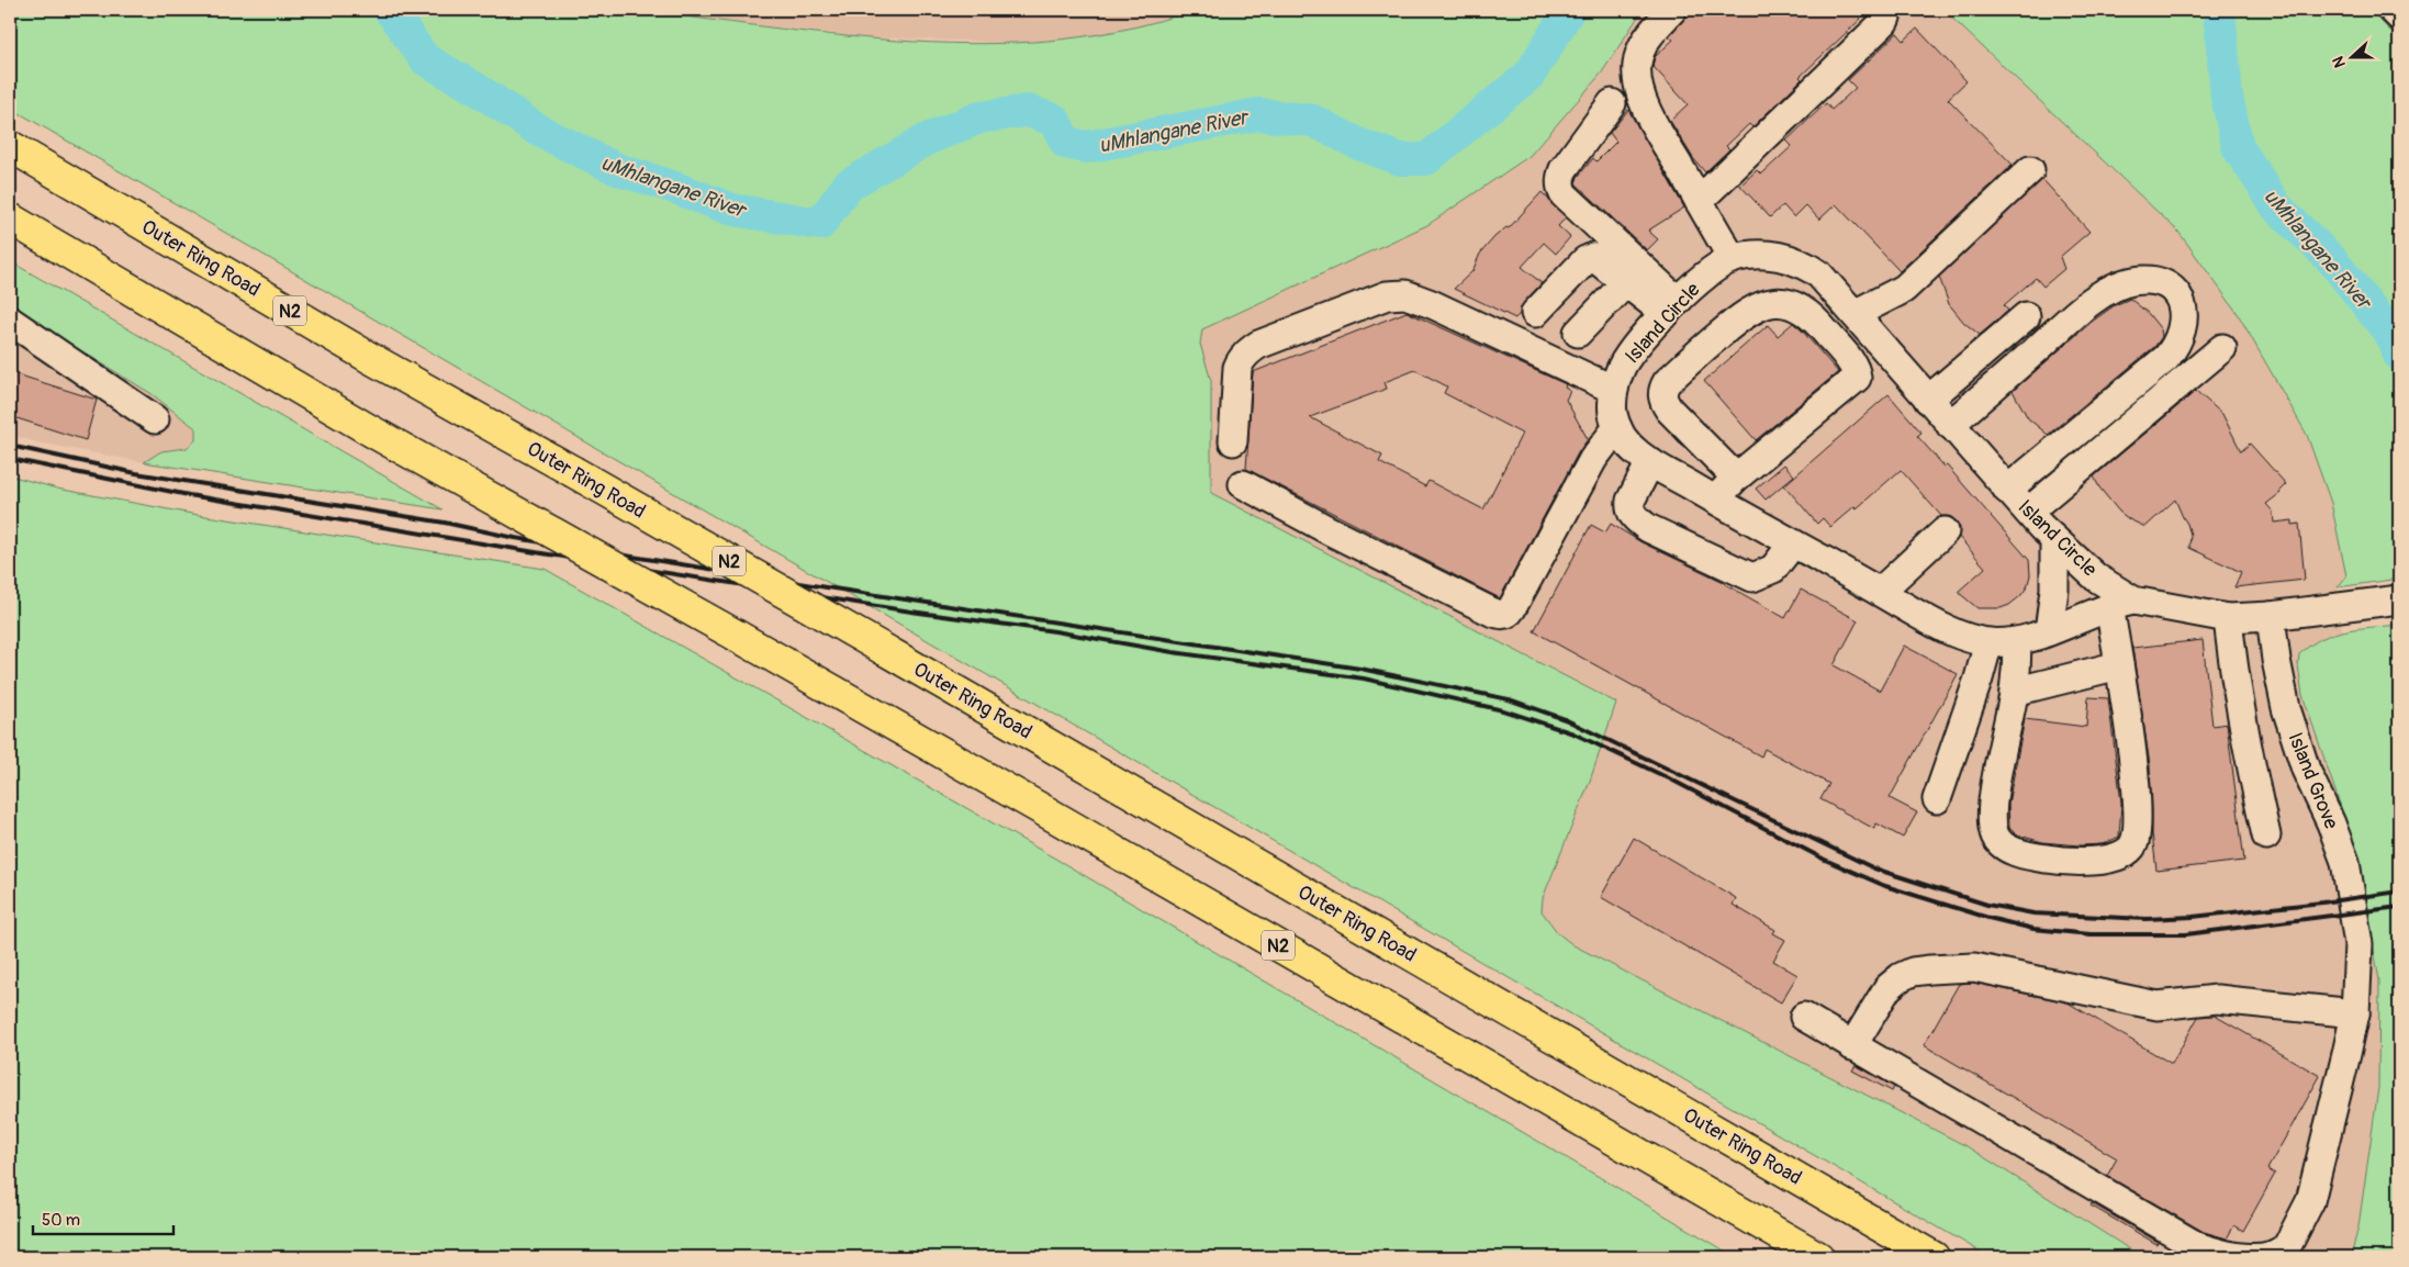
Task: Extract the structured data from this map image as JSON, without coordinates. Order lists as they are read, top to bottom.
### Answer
{
  "streets": {
    "highway": ["Outer Ring Road", "N2"],
    "street": ["Island Circle", "Island Grove"]
  },
  "crossings": [
    ["Island Circle", "Island Grove"]
  ],
  "water": ["uMhlangane River"],
  "scale_bar": "50 m",
  "north": "left"
}
